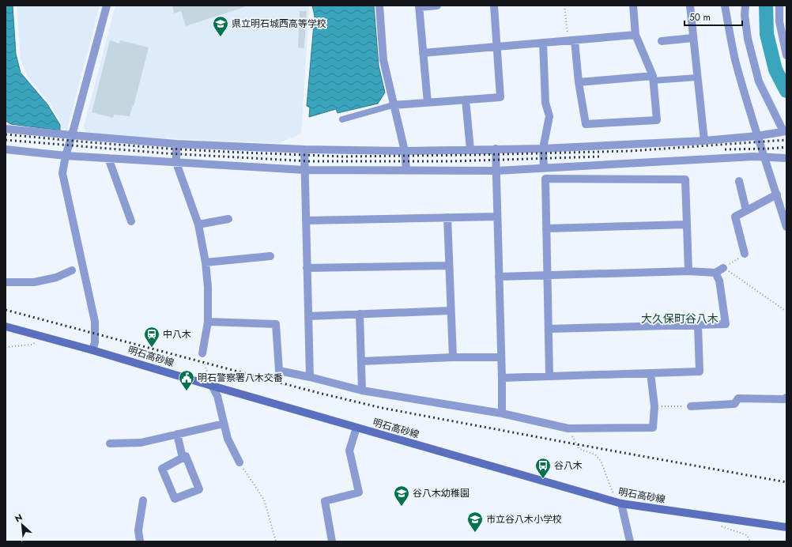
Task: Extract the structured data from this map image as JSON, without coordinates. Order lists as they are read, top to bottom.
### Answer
{
  "streets": {
    "main road": ["明石高砂線"]
  },
  "districts": ["大久保町谷八木"],
  "places": {
    "school or university": ["県立明石城西高等学校", "谷八木幼稚園", "市立谷八木小学校"],
    "station": ["中八木"],
    "public building": ["明石警察署八木交番"],
    "bus stop": ["谷八木"]
  },
  "scale_bar": "50 m",
  "north": "top left"
}
